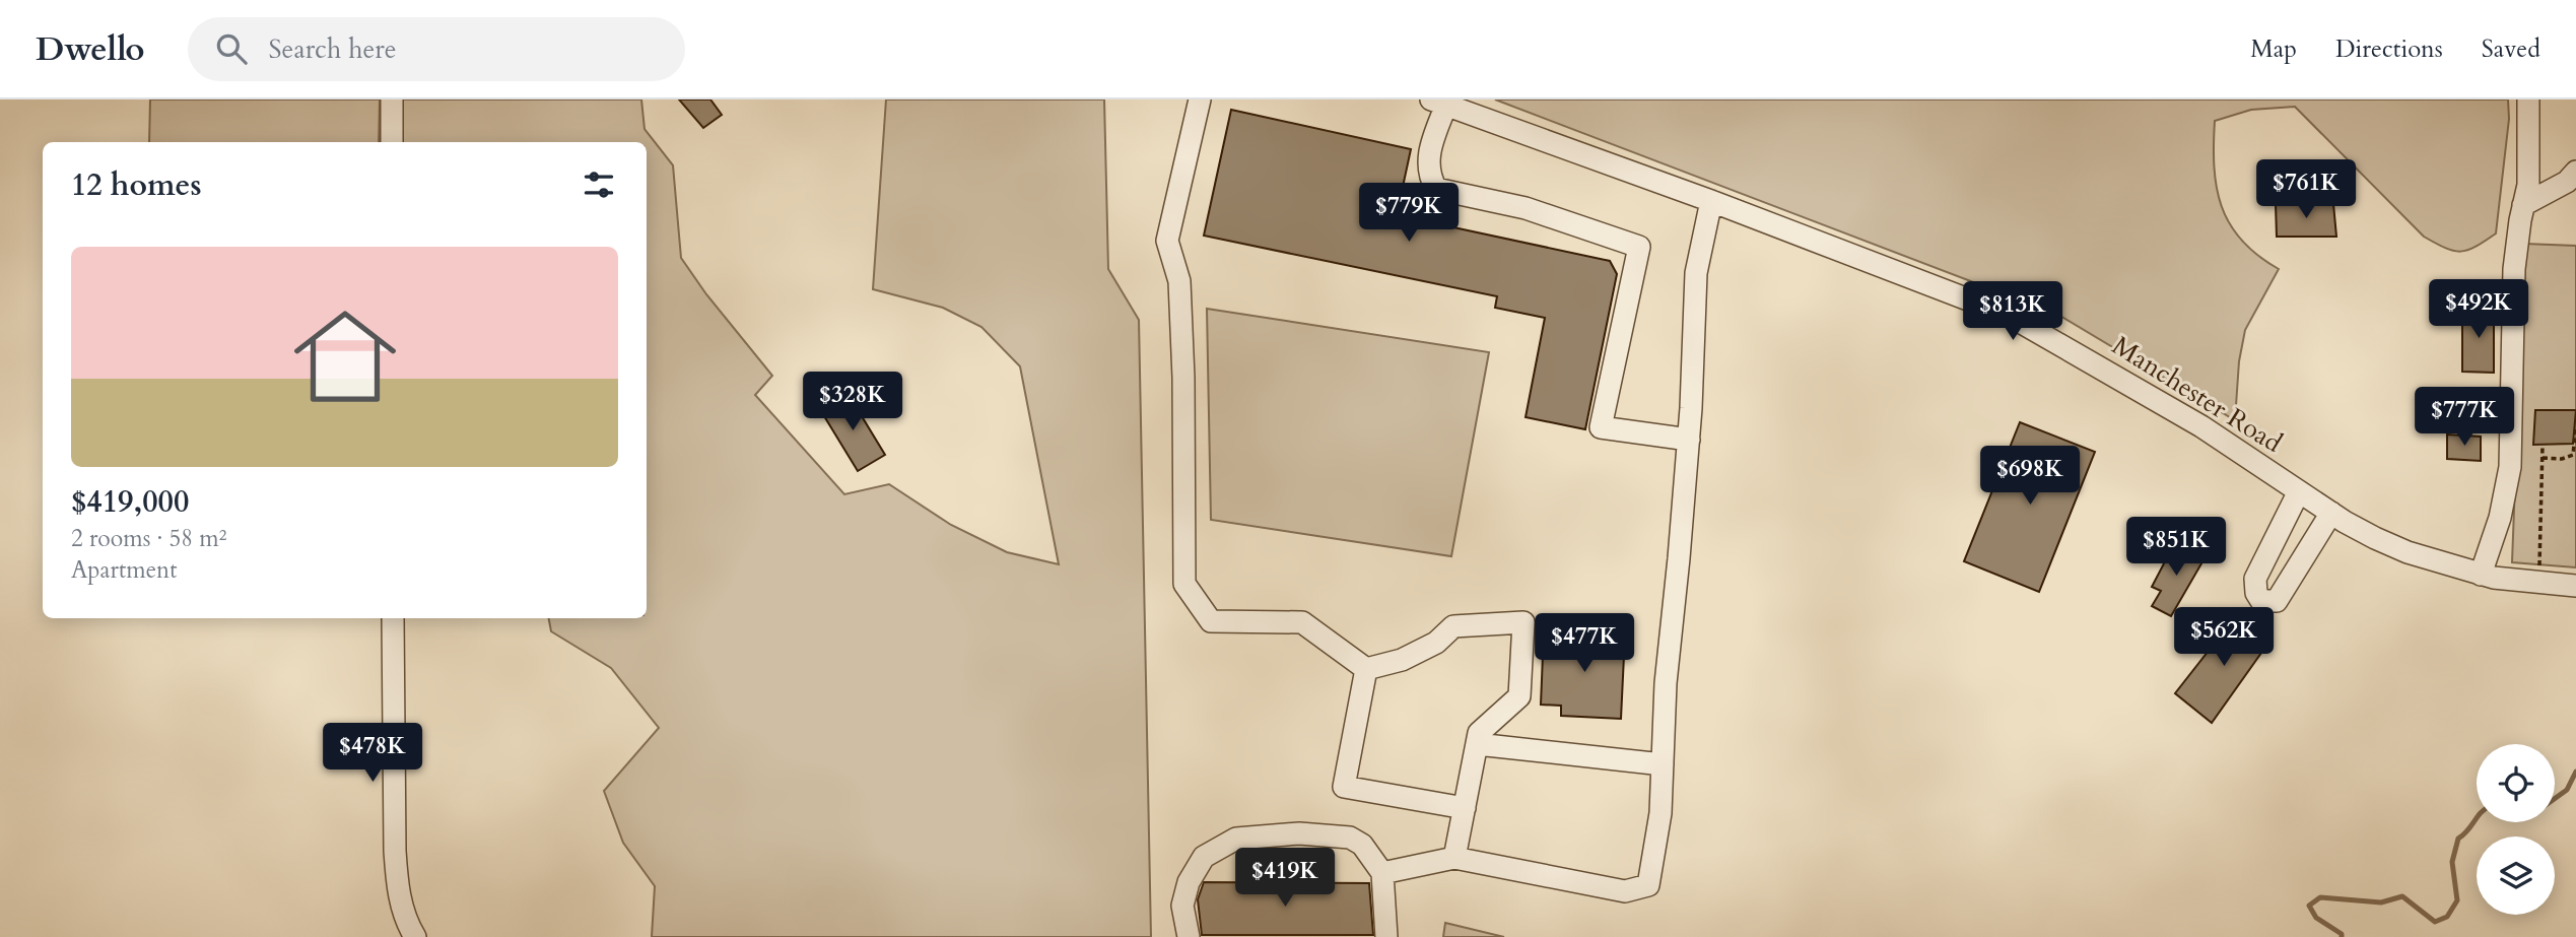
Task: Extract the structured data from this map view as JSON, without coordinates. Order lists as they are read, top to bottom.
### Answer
{
  "streets": {
    "street": ["Manchester Road"]
  },
  "page": {
    "header": "Dwello",
    "search": "Search here",
    "nav": ["Map", "Directions", "Saved"],
    "heading": "12 homes",
    "price": [
      "$761K",
      "$779K",
      "$492K",
      "$813K",
      "$328K",
      "$777K",
      "$698K",
      "$851K",
      "$562K",
      "$477K",
      "$478K",
      "$419K"
    ],
    "list": [
      {
        "name": "$419,000",
        "note": "2 rooms · 58 m² · Apartment"
      }
    ]
  }
}
